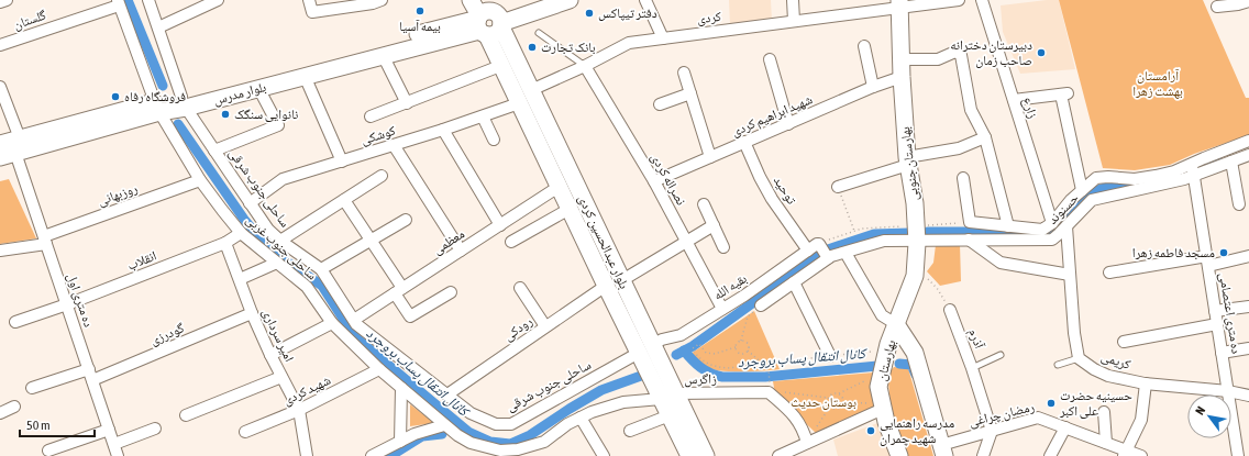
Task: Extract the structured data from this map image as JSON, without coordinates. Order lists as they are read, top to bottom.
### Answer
{
  "streets": {
    "main road": [
      "بلوار مدرس",
      "بهارستان جنوبی",
      "بلوار عبدالحسین کردی",
      "بهارستان"
    ],
    "street": [
      "کردی",
      "گلستان",
      "زارع",
      "شهید ابراهیم کردی",
      "کوشکی",
      "نصراله کردی",
      "ساحلی جنوب شرقی",
      "توحید",
      "روزبهانی",
      "حسنوند",
      "معظمی",
      "ساحلی جنوب غربی",
      "انقلاب",
      "بقیه الله",
      "ده متری اول",
      "ده متری اعتصامی",
      "رودکی",
      "گودرزی",
      "امیر سرداری",
      "آذرم",
      "کریمی",
      "زاگرس",
      "شهید کردی",
      "رمضان چراغی"
    ]
  },
  "crossings": [
    ["کردی", "بهارستان جنوبی"],
    ["کردی", "نصراله کردی"],
    ["کردی", "بلوار عبدالحسین کردی"],
    ["گلستان", "ساحلی جنوب غربی"],
    ["بلوار مدرس", "ساحلی جنوب شرقی"],
    ["بلوار مدرس", "بلوار عبدالحسین کردی"],
    ["بلوار مدرس", "ساحلی جنوب غربی"],
    ["بلوار مدرس", "ده متری اول"],
    ["زارع", "حسنوند"],
    ["شهید ابراهیم کردی", "بهارستان جنوبی"],
    ["شهید ابراهیم کردی", "نصراله کردی"],
    ["شهید ابراهیم کردی", "توحید"],
    ["کوشکی", "ساحلی جنوب شرقی"],
    ["کوشکی", "بلوار عبدالحسین کردی"],
    ["بهارستان جنوبی", "حسنوند"],
    ["بهارستان جنوبی", "بهارستان"],
    ["نصراله کردی", "بقیه الله"],
    ["ساحلی جنوب شرقی", "معظمی"],
    ["ساحلی جنوب شرقی", "بلوار عبدالحسین کردی"],
    ["ساحلی جنوب شرقی", "بقیه الله"],
    ["ساحلی جنوب شرقی", "رودکی"],
    ["توحید", "بقیه الله"],
    ["روزبهانی", "ساحلی جنوب غربی"],
    ["روزبهانی", "ده متری اول"],
    ["حسنوند", "ده متری اعتصامی"],
    ["معظمی", "بلوار عبدالحسین کردی"],
    ["بلوار عبدالحسین کردی", "ساحلی جنوب غربی"],
    ["بلوار عبدالحسین کردی", "بقیه الله"],
    ["بلوار عبدالحسین کردی", "رودکی"],
    ["بلوار عبدالحسین کردی", "زاگرس"],
    ["ساحلی جنوب غربی", "زاگرس"],
    ["ساحلی جنوب غربی", "شهید کردی"],
    ["انقلاب", "ده متری اول"],
    ["انقلاب", "امیر سرداری"],
    ["ده متری اول", "گودرزی"],
    ["ده متری اعتصامی", "کریمی"],
    ["گودرزی", "امیر سرداری"],
    ["امیر سرداری", "شهید کردی"],
    ["آذرم", "رمضان چراغی"],
    ["بهارستان", "رمضان چراغی"]
  ],
  "water": ["کانال انتقال پساب بروجرد"],
  "parks": ["آرامستان بهشت زهرا", "بوستان حدیث"],
  "places": [
    "بیمه آسیا",
    "دفتر تیپاکس",
    "بانک تجارت",
    "دبیرستان دخترانه صاحب زمان",
    "فروشگاه رفاه",
    "نانوایی سنگک",
    "مسجد فاطمه زهرا",
    "حسینیه حضرت علی اکبر",
    "مدرسه راهنمایی شهید چمران"
  ],
  "scale_bar": "50 m",
  "north": "top left"
}
